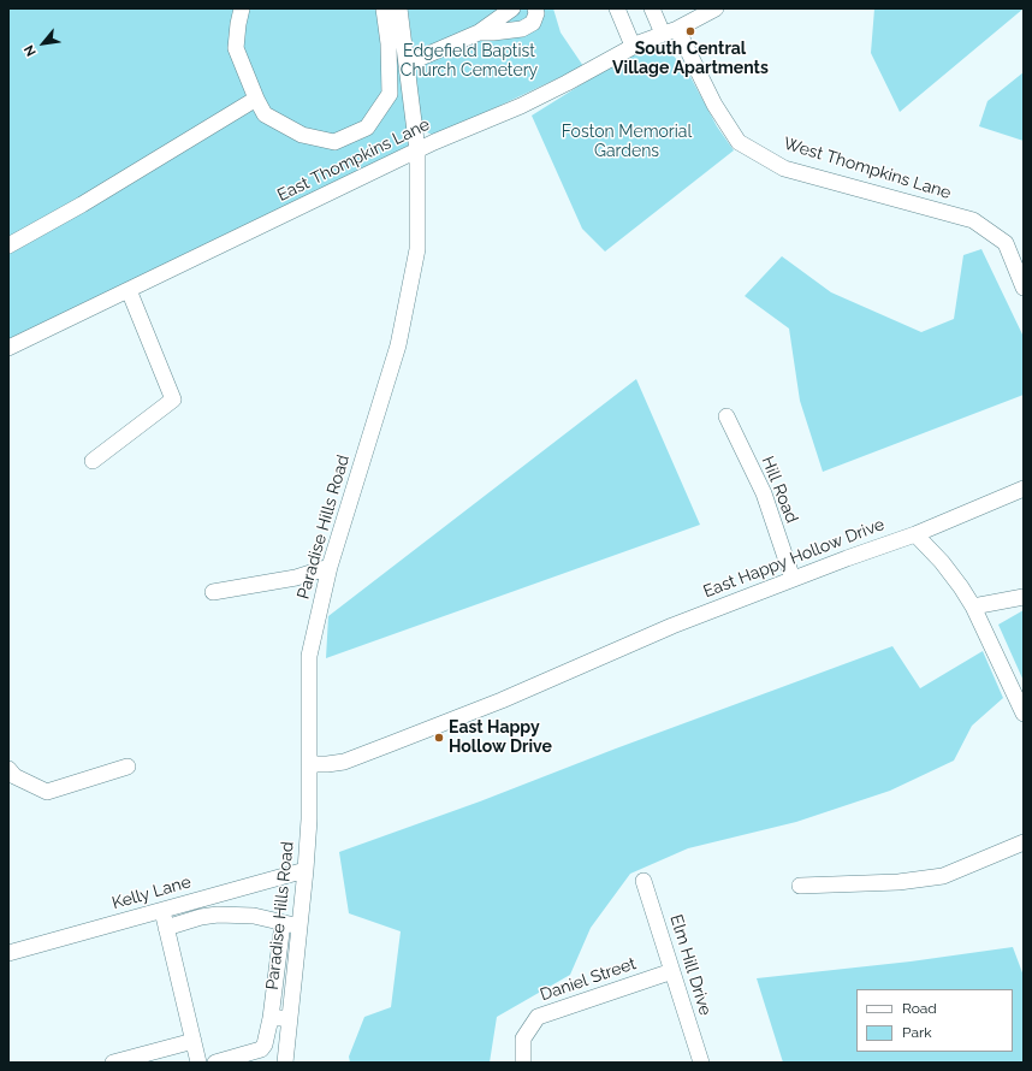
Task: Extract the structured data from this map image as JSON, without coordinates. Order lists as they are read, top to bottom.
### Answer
{
  "streets": {
    "street": [
      "East Thompkins Lane",
      "West Thompkins Lane",
      "Hill Road",
      "Paradise Hills Road",
      "East Happy Hollow Drive",
      "Kelly Lane",
      "Elm Hill Drive",
      "Daniel Street"
    ]
  },
  "crossings": [
    ["East Thompkins Lane", "West Thompkins Lane"],
    ["East Thompkins Lane", "Paradise Hills Road"],
    ["Hill Road", "East Happy Hollow Drive"],
    ["Paradise Hills Road", "East Happy Hollow Drive"],
    ["Paradise Hills Road", "Kelly Lane"],
    ["Elm Hill Drive", "Daniel Street"]
  ],
  "parks": ["Edgefield Baptist Church Cemetery", "Foston Memorial Gardens"],
  "places": ["South Central Village Apartments", "East Happy Hollow Drive"],
  "legend": ["Road", "Park"],
  "north": "bottom left"
}
